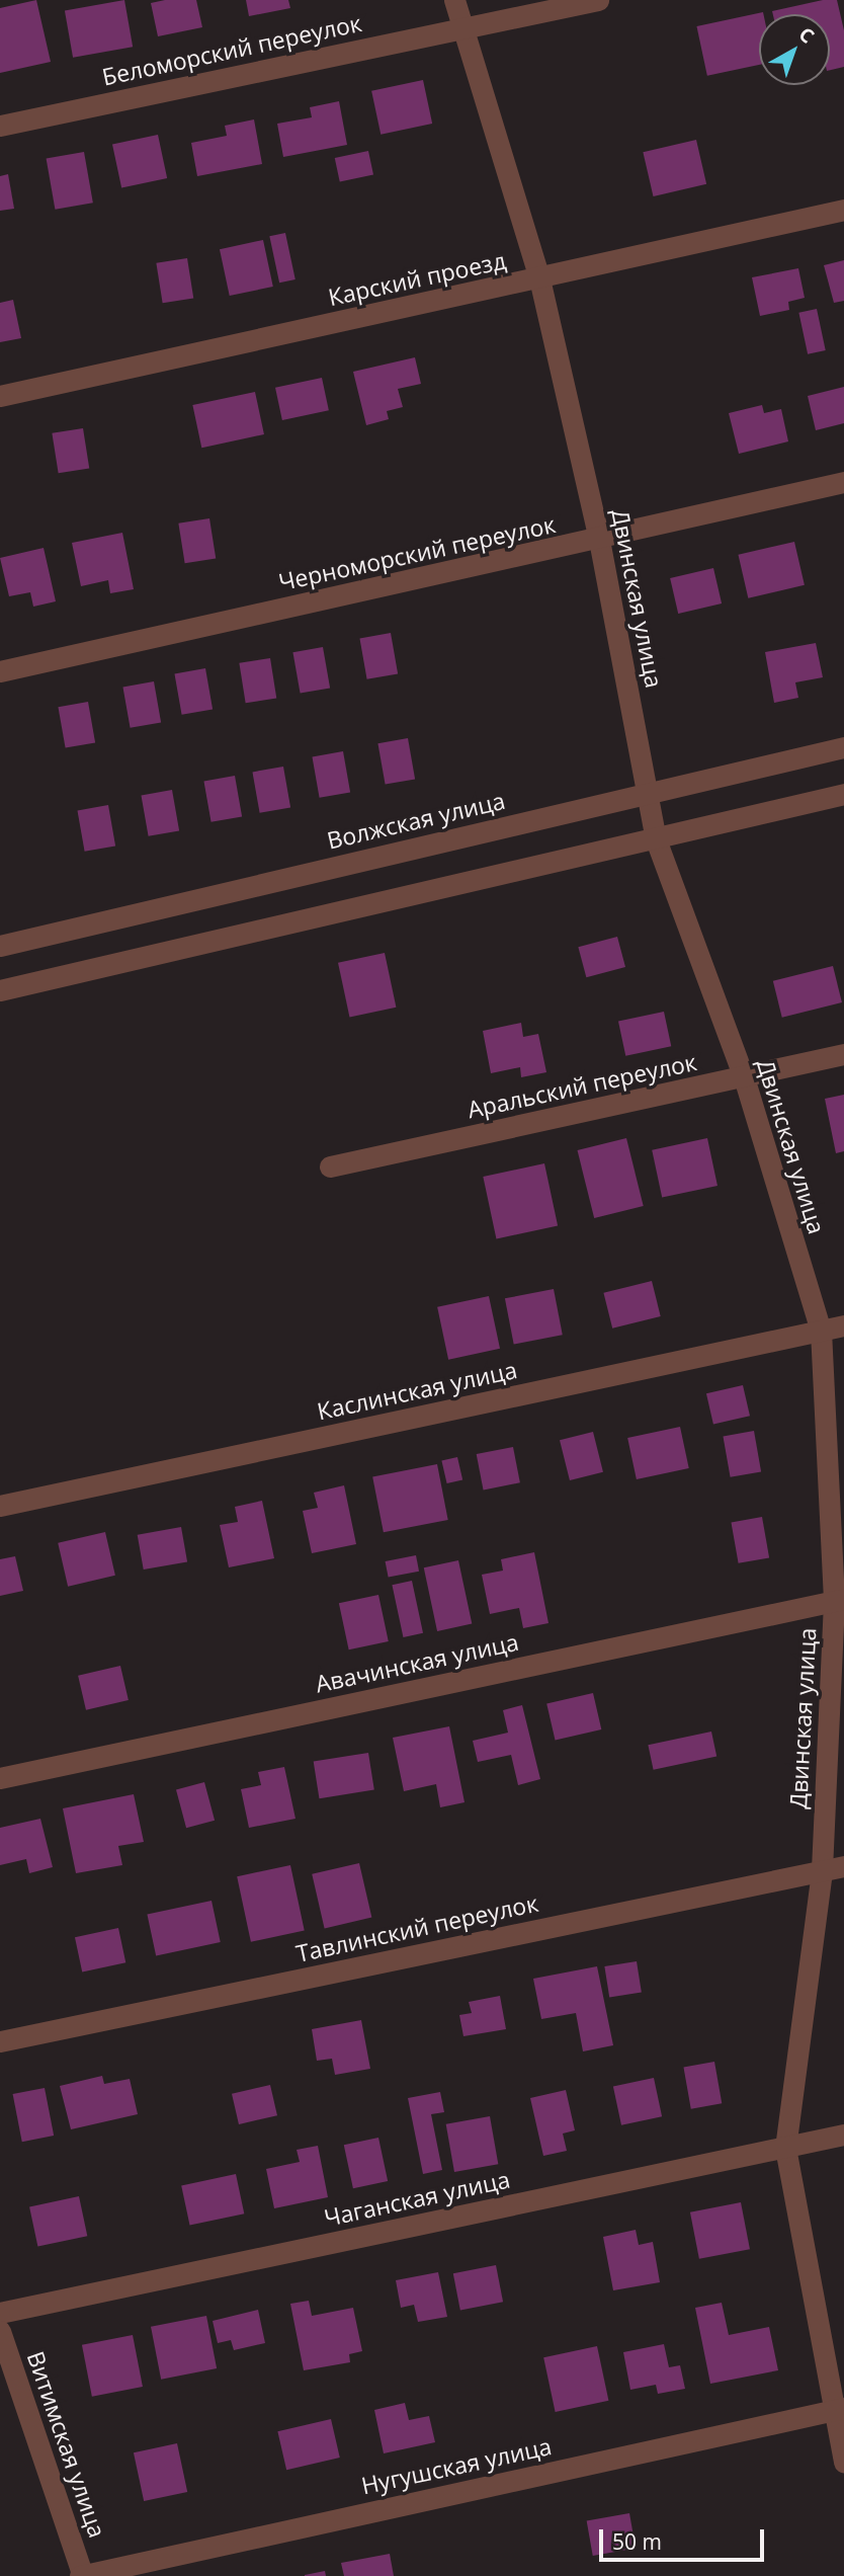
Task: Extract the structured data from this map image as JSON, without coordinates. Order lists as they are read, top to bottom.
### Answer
{
  "streets": {
    "street": [
      "Беломорский переулок",
      "Карский проезд",
      "Черноморский переулок",
      "Двинская улица",
      "Волжская улица",
      "Аральский переулок",
      "Каслинская улица",
      "Авачинская улица",
      "Тавлинский переулок",
      "Чаганская улица",
      "Витимская улица",
      "Нугушская улица"
    ]
  },
  "crossings": [
    ["Беломорский переулок", "Двинская улица"],
    ["Карский проезд", "Двинская улица"],
    ["Черноморский переулок", "Двинская улица"],
    ["Двинская улица", "Волжская улица"],
    ["Двинская улица", "Аральский переулок"],
    ["Двинская улица", "Каслинская улица"],
    ["Двинская улица", "Авачинская улица"],
    ["Двинская улица", "Тавлинский переулок"],
    ["Двинская улица", "Чаганская улица"],
    ["Двинская улица", "Нугушская улица"],
    ["Витимская улица", "Нугушская улица"]
  ],
  "scale_bar": "50 m",
  "north": "top right"
}
